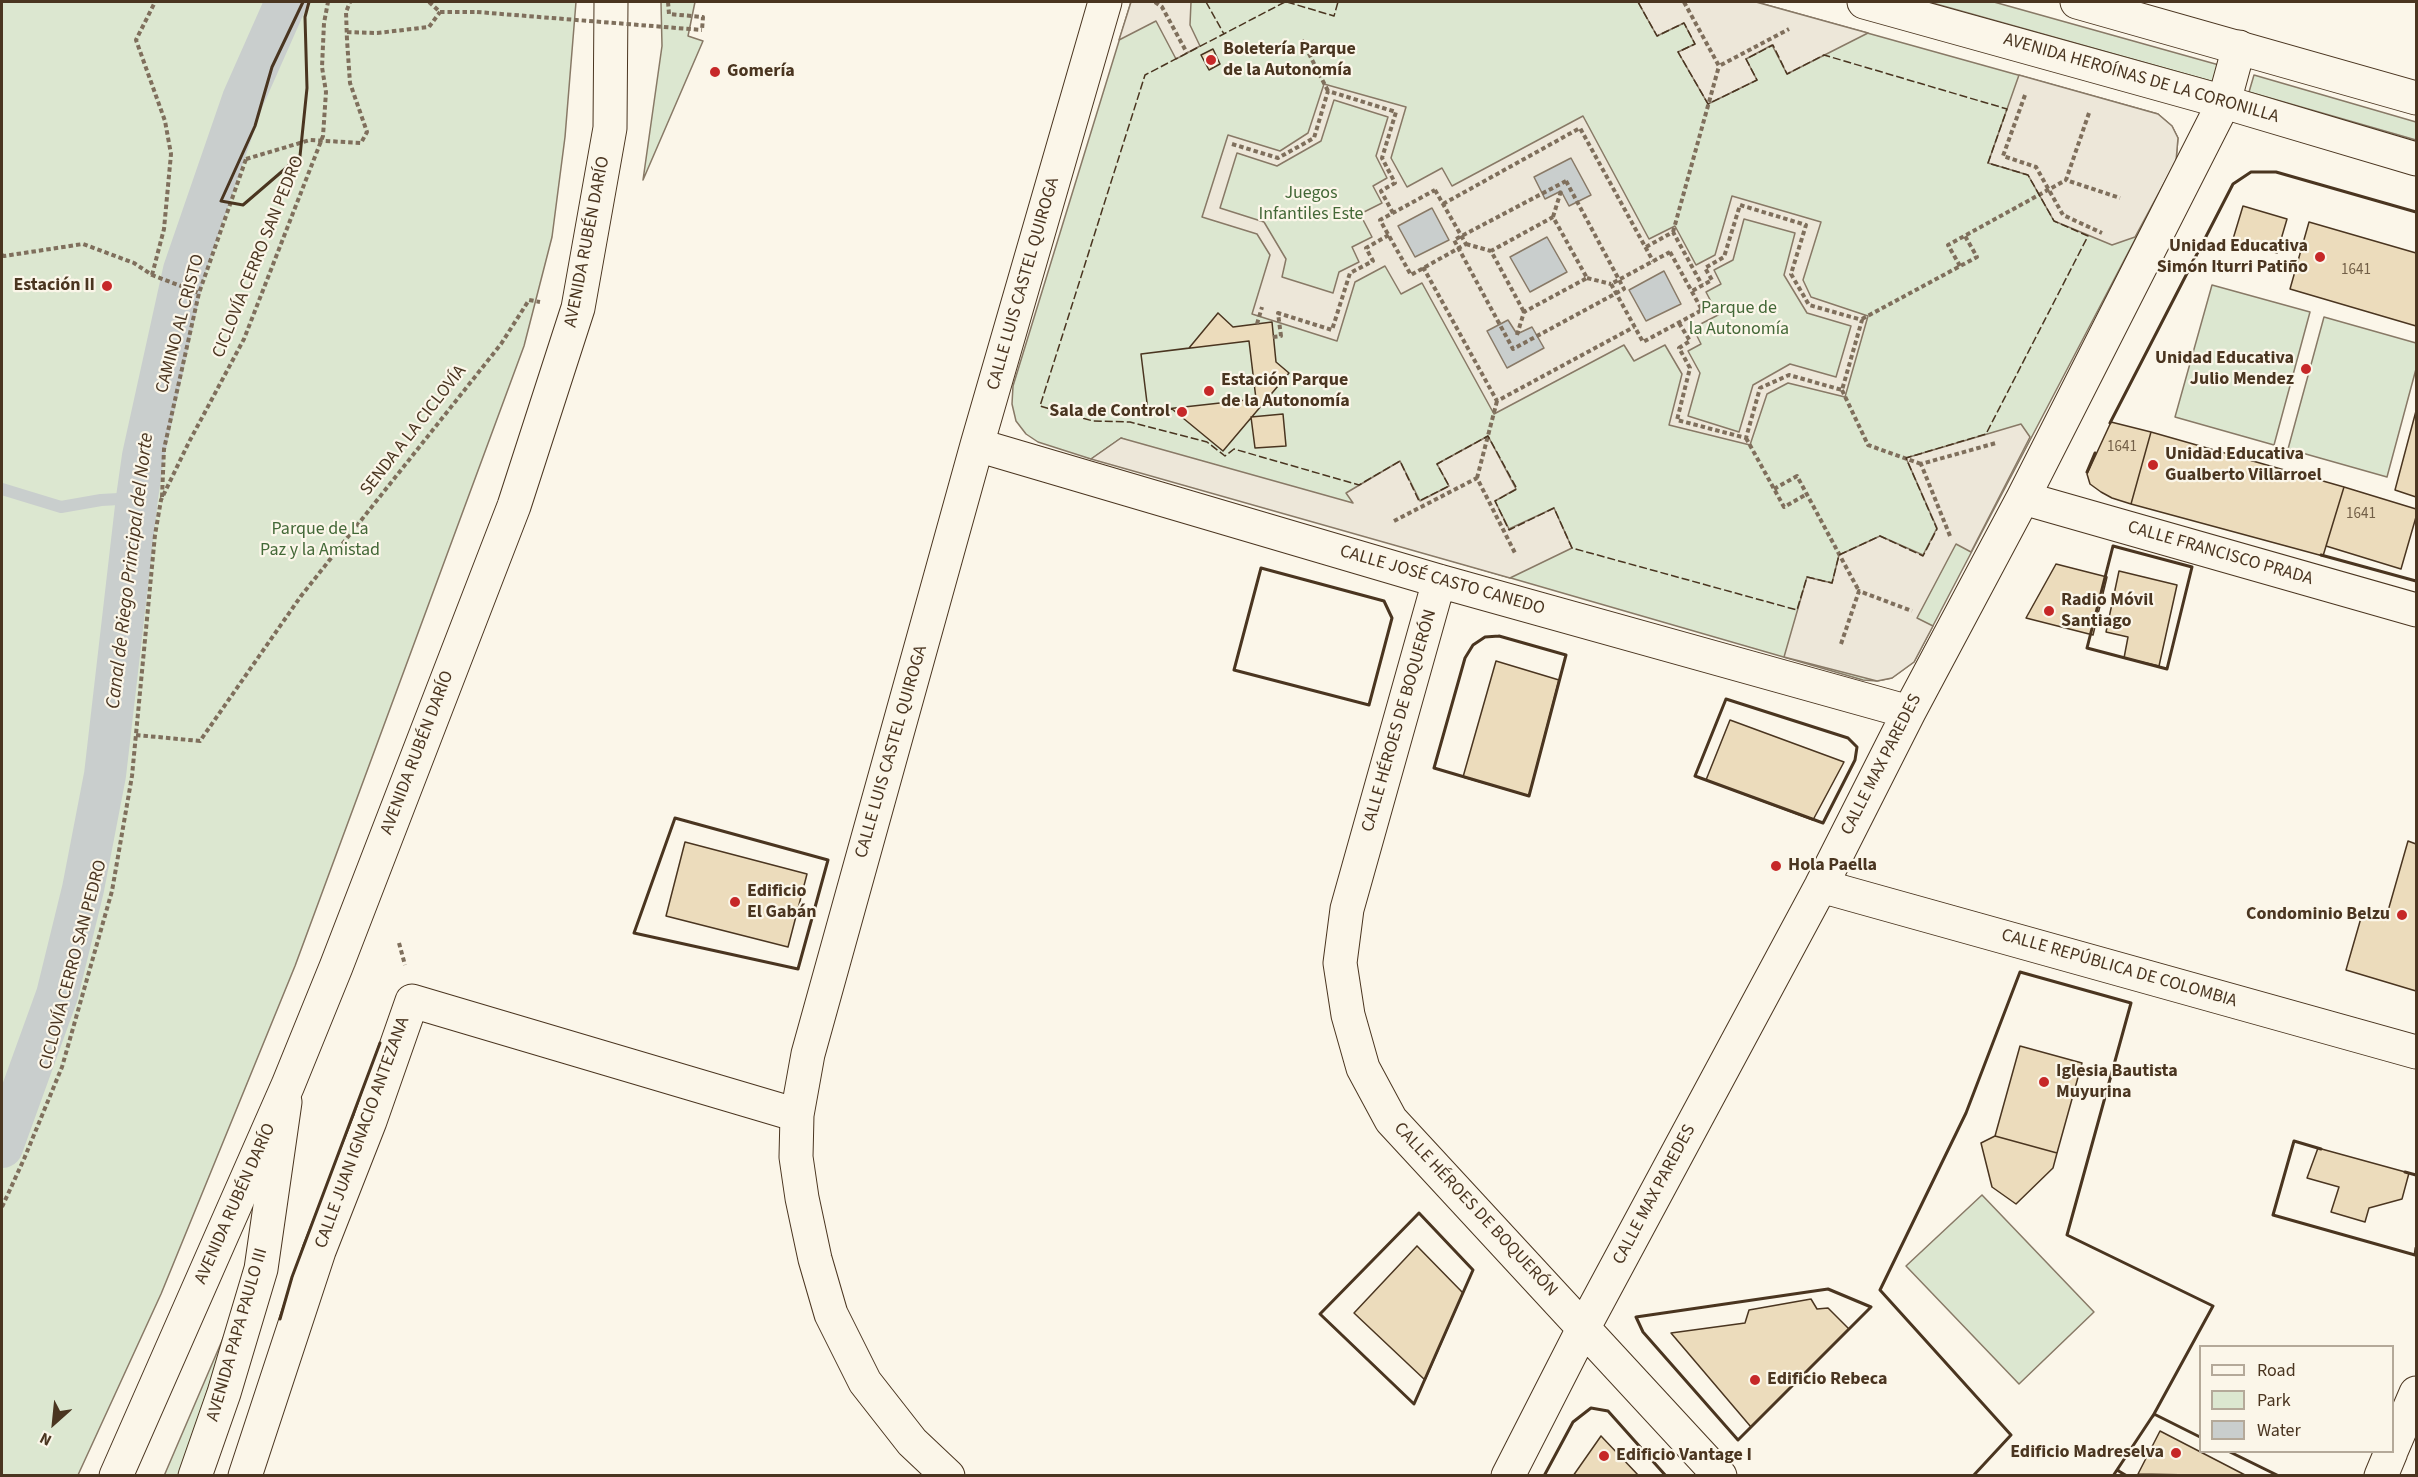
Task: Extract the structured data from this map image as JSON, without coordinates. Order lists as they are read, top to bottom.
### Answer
{
  "streets": {
    "main road": [
      "AVENIDA HEROÍNAS DE LA CORONILLA",
      "AVENIDA RUBÉN DARÍO",
      "CALLE LUIS CASTEL QUIROGA",
      "CALLE FRANCISCO PRADA",
      "CALLE JOSÉ CASTO CANEDO",
      "CALLE HÉROES DE BOQUERÓN",
      "CALLE MAX PAREDES",
      "CALLE REPÚBLICA DE COLOMBIA",
      "CALLE JUAN IGNACIO ANTEZANA",
      "AVENIDA PAPA PAULO III"
    ],
    "path": ["CICLOVÍA CERRO SAN PEDRO", "CAMINO AL CRISTO", "SENDA A LA CICLOVÍA"]
  },
  "crossings": [
    ["AVENIDA HEROÍNAS DE LA CORONILLA", "CALLE MAX PAREDES"],
    ["AVENIDA RUBÉN DARÍO", "SENDA A LA CICLOVÍA"],
    ["AVENIDA RUBÉN DARÍO", "AVENIDA PAPA PAULO III"],
    ["CICLOVÍA CERRO SAN PEDRO", "CAMINO AL CRISTO"],
    ["CICLOVÍA CERRO SAN PEDRO", "SENDA A LA CICLOVÍA"],
    ["CALLE LUIS CASTEL QUIROGA", "CALLE JOSÉ CASTO CANEDO"],
    ["CALLE LUIS CASTEL QUIROGA", "CALLE JUAN IGNACIO ANTEZANA"],
    ["CALLE FRANCISCO PRADA", "CALLE MAX PAREDES"],
    ["CALLE JOSÉ CASTO CANEDO", "CALLE HÉROES DE BOQUERÓN"],
    ["CALLE JOSÉ CASTO CANEDO", "CALLE MAX PAREDES"],
    ["CALLE HÉROES DE BOQUERÓN", "CALLE MAX PAREDES"],
    ["CALLE MAX PAREDES", "CALLE REPÚBLICA DE COLOMBIA"]
  ],
  "water": ["Canal de Riego Principal del Norte"],
  "parks": ["Juegos Infantiles Este", "Parque de la Autonomía", "Parque de La Paz y la Amistad"],
  "places": [
    "Boletería Parque de la Autonomía",
    "Gomería",
    "Unidad Educativa Simón Iturri Patiño",
    "Estación II",
    "Unidad Educativa Julio Mendez",
    "Estación Parque de la Autonomía",
    "Sala de Control",
    "Unidad Educativa Gualberto Villarroel",
    "Radio Móvil Santiago",
    "Hola Paella",
    "Edificio El Gabán",
    "Condominio Belzu",
    "Iglesia Bautista Muyurina",
    "Edificio Rebeca",
    "Edificio Madreselva",
    "Edificio Vantage I"
  ],
  "house_numbers": ["1641", "1641", "1641"],
  "legend": ["Road", "Park", "Water"],
  "north": "bottom left"
}
